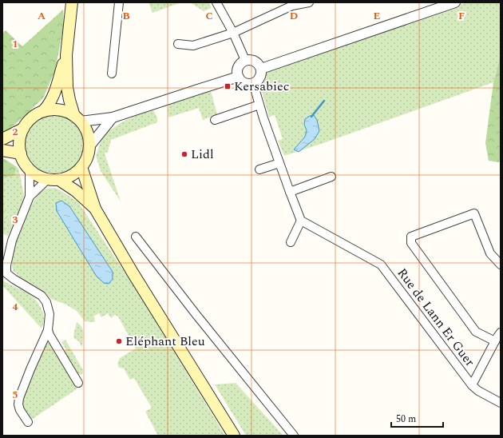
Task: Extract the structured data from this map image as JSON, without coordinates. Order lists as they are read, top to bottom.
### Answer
{
  "streets": {
    "street": ["Rue de Lann Er Guer"]
  },
  "places": {
    "transit": ["Kersabiec"],
    "other": ["Lidl", "Eléphant Bleu"]
  },
  "scale_bar": "50 m",
  "grid": {
    "columns": [
      "A",
      "B",
      "C",
      "D",
      "E",
      "F"
    ],
    "rows": [
      "1",
      "2",
      "3",
      "4",
      "5"
    ]
  }
}
